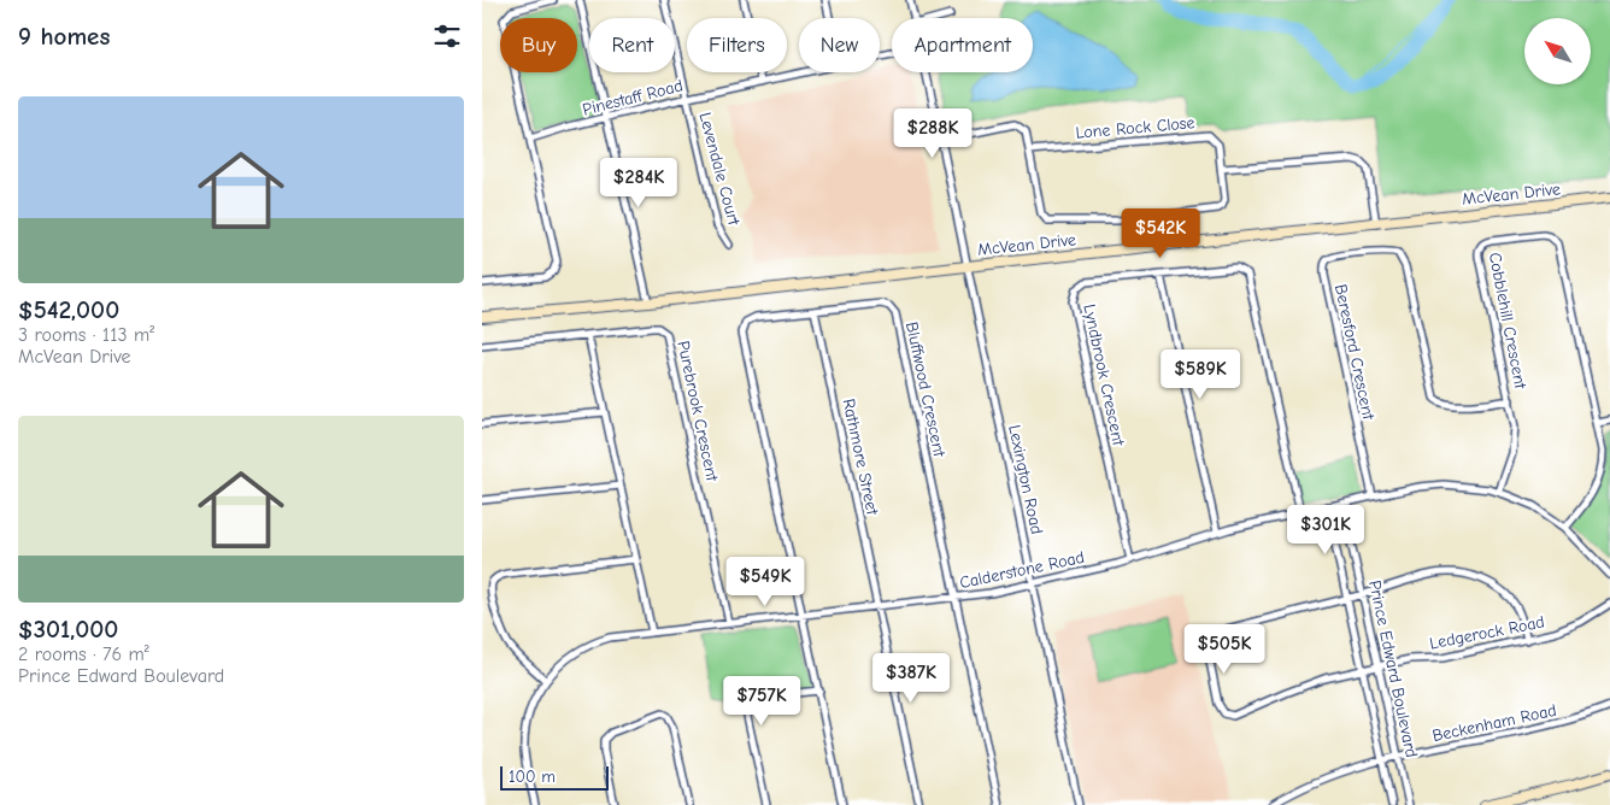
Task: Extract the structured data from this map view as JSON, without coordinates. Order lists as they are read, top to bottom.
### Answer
{
  "streets": {
    "main road": ["McVean Drive"],
    "street": [
      "Pinestaff Road",
      "Lone Rock Close",
      "Levendale Court",
      "Cobblehill Crescent",
      "Beresford Crescent",
      "Lyndbrook Crescent",
      "Bluffwood Crescent",
      "Purebrook Crescent",
      "Rathmore Street",
      "Lexington Road",
      "Calderstone Road",
      "Ledgerock Road",
      "Prince Edward Boulevard",
      "Beckenham Road"
    ]
  },
  "crossings": [
    ["Pinestaff Road", "Levendale Court"],
    ["Lone Rock Close", "Lexington Road"],
    ["McVean Drive", "Lexington Road"],
    ["Cobblehill Crescent", "Beresford Crescent"],
    ["Cobblehill Crescent", "Calderstone Road"],
    ["Beresford Crescent", "Calderstone Road"],
    ["Lyndbrook Crescent", "Calderstone Road"],
    ["Bluffwood Crescent", "Rathmore Street"],
    ["Bluffwood Crescent", "Calderstone Road"],
    ["Purebrook Crescent", "Calderstone Road"],
    ["Rathmore Street", "Calderstone Road"],
    ["Lexington Road", "Calderstone Road"],
    ["Calderstone Road", "Prince Edward Boulevard"],
    ["Ledgerock Road", "Prince Edward Boulevard"],
    ["Prince Edward Boulevard", "Beckenham Road"]
  ],
  "scale_bar": "100 m",
  "north": "top left",
  "page": {
    "heading": "9 homes",
    "chip": [
      "Buy",
      "Rent",
      "Filters",
      "New",
      "Apartment"
    ],
    "list": [
      {
        "name": "$542,000",
        "note": "3 rooms · 113 m² · McVean Drive"
      },
      {
        "name": "$301,000",
        "note": "2 rooms · 76 m² · Prince Edward Boulevard"
      }
    ],
    "price": [
      "$288K",
      "$284K",
      "$542K",
      "$589K",
      "$301K",
      "$549K",
      "$505K",
      "$387K",
      "$757K"
    ],
    "scale": "100 m"
  }
}
